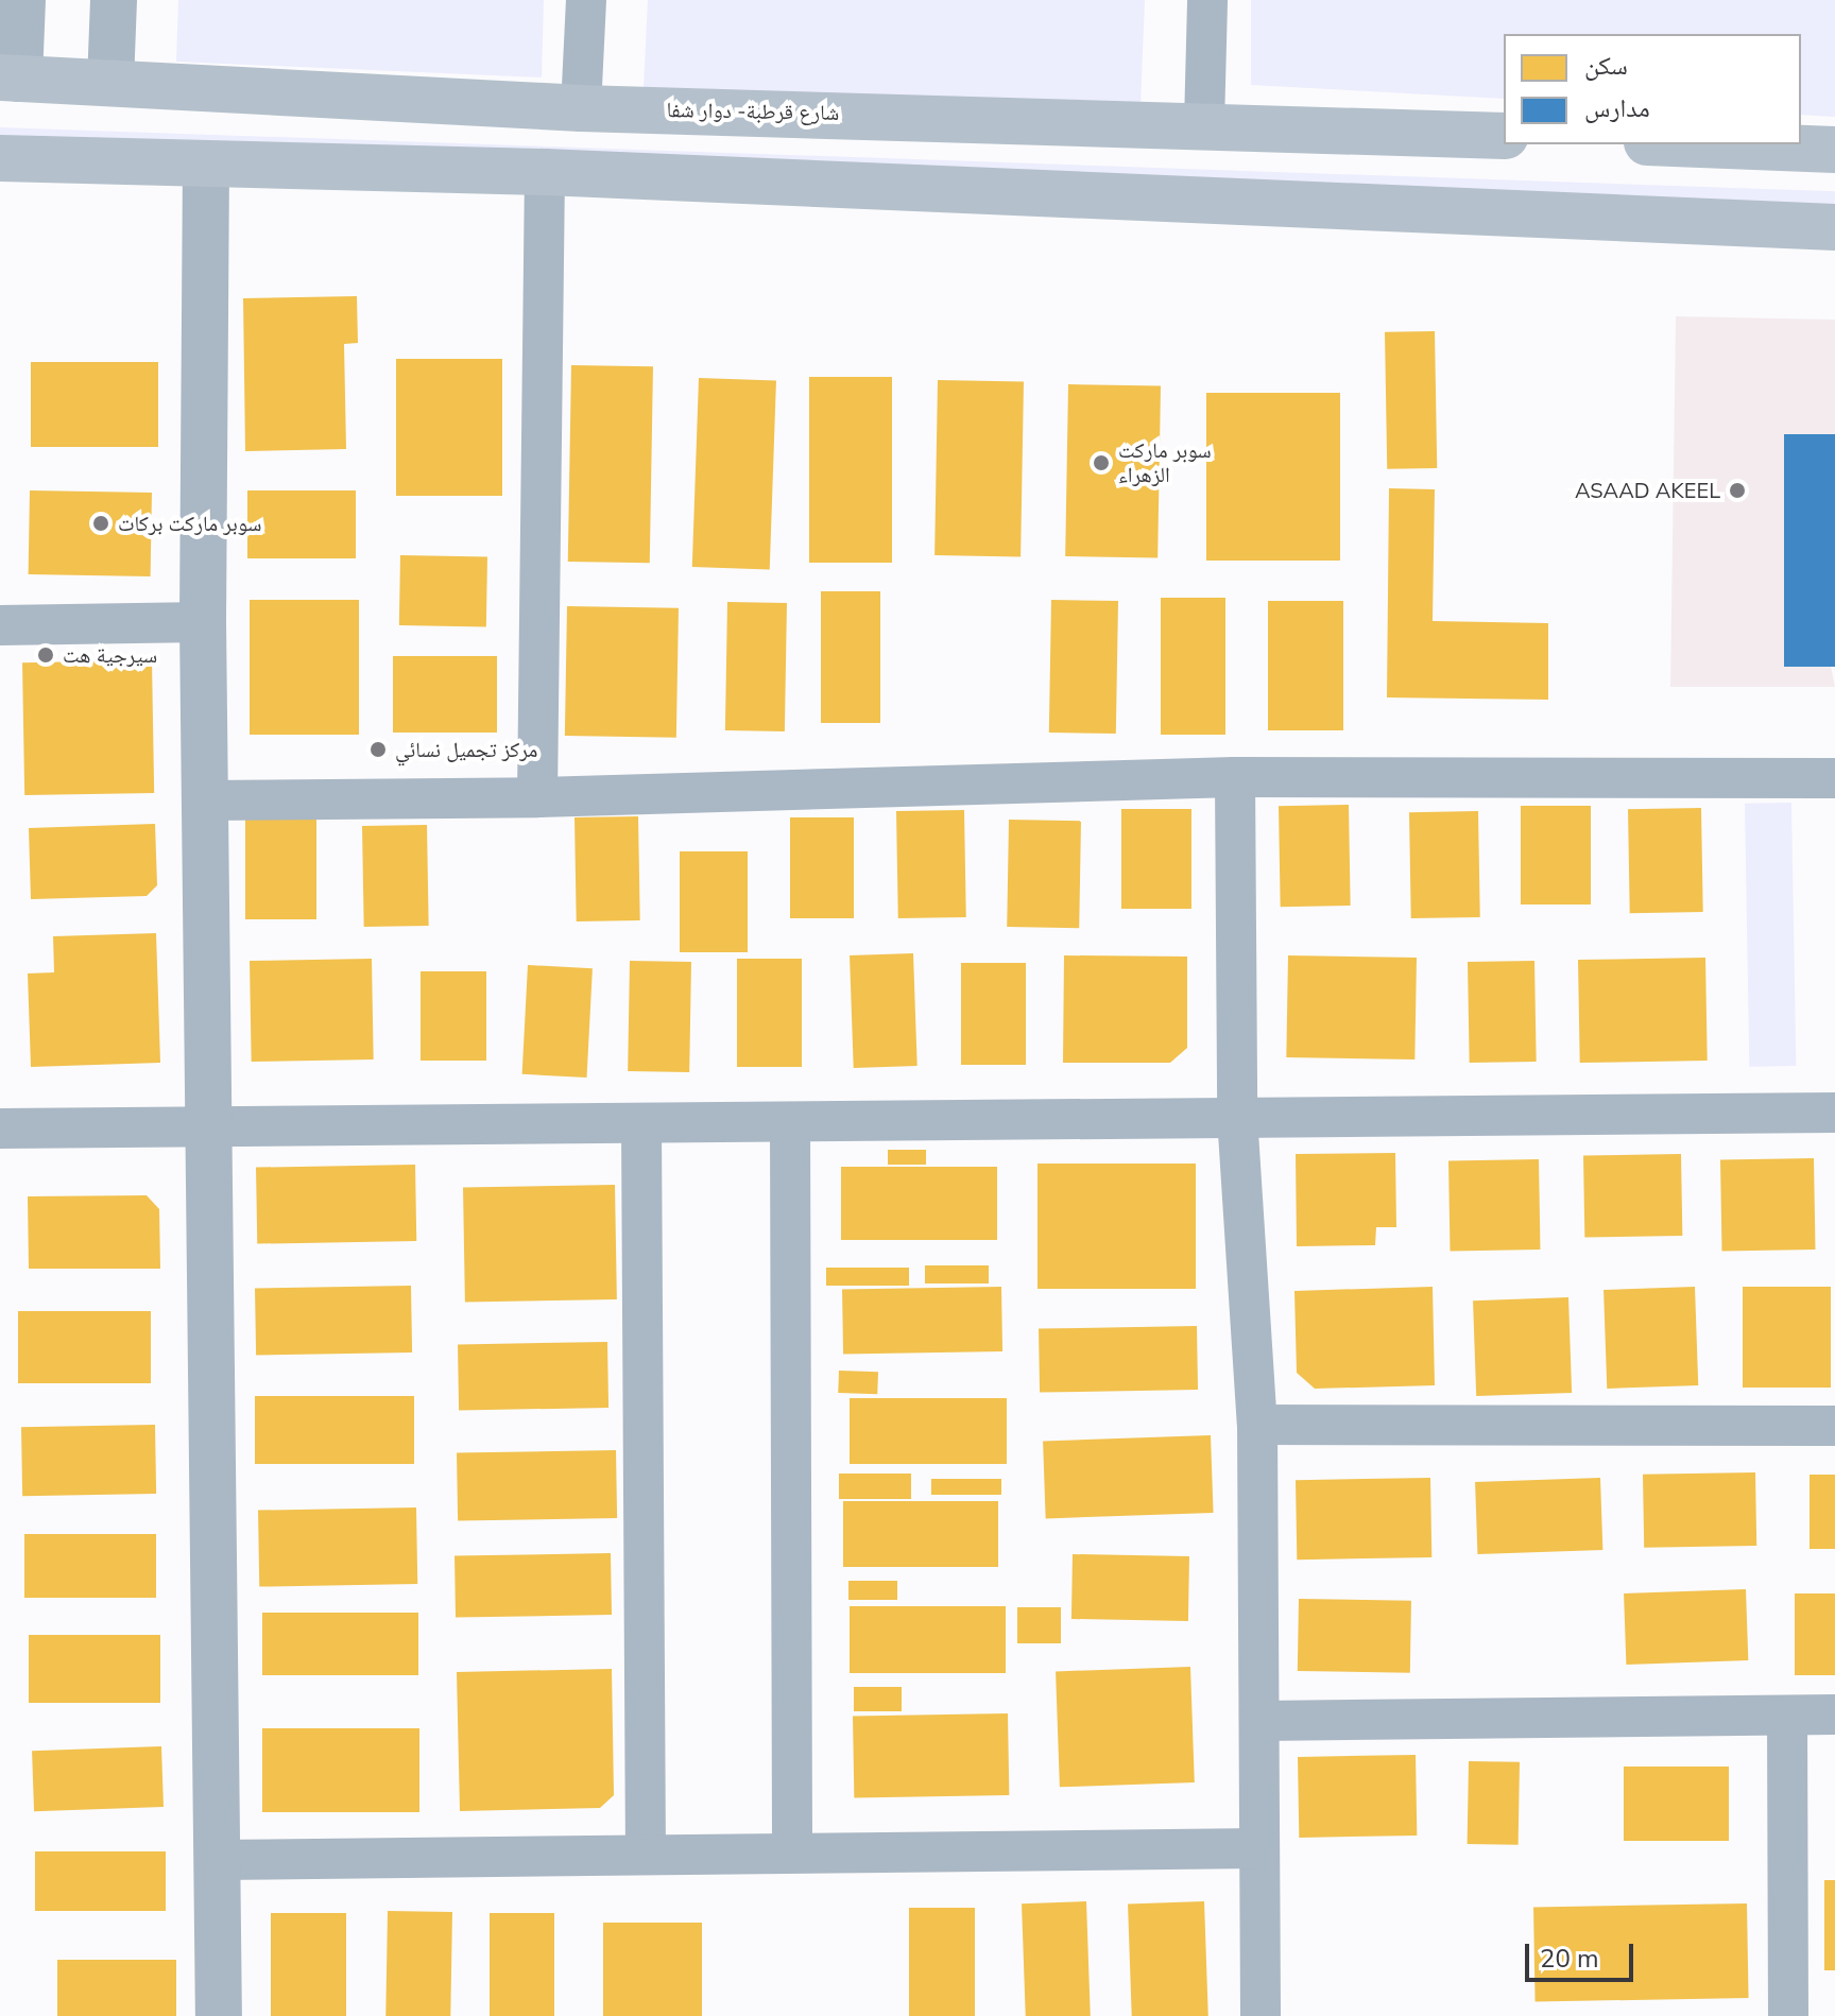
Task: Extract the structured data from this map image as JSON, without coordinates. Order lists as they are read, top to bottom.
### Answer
{
  "streets": {
    "main road": ["شارع قرطبة- دوار شفا"]
  },
  "places": [
    "سوبر ماركت الزهراء",
    "ASAAD AKEEL",
    "سوبر ماركت بركات",
    "سيرجية هت",
    "مركز تجميل نسائي"
  ],
  "legend": ["سكن", "مدارس"],
  "scale_bar": "20 m"
}
